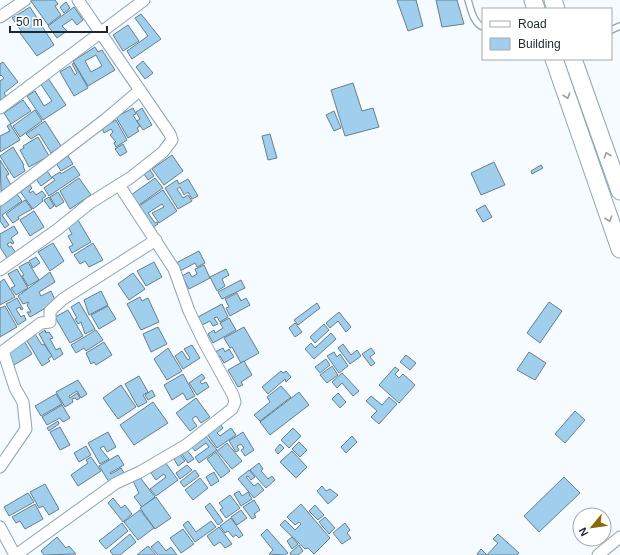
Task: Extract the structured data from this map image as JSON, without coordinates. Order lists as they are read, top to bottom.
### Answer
{
  "legend": ["Road", "Building"],
  "scale_bar": "50 m",
  "north": "bottom left"
}
